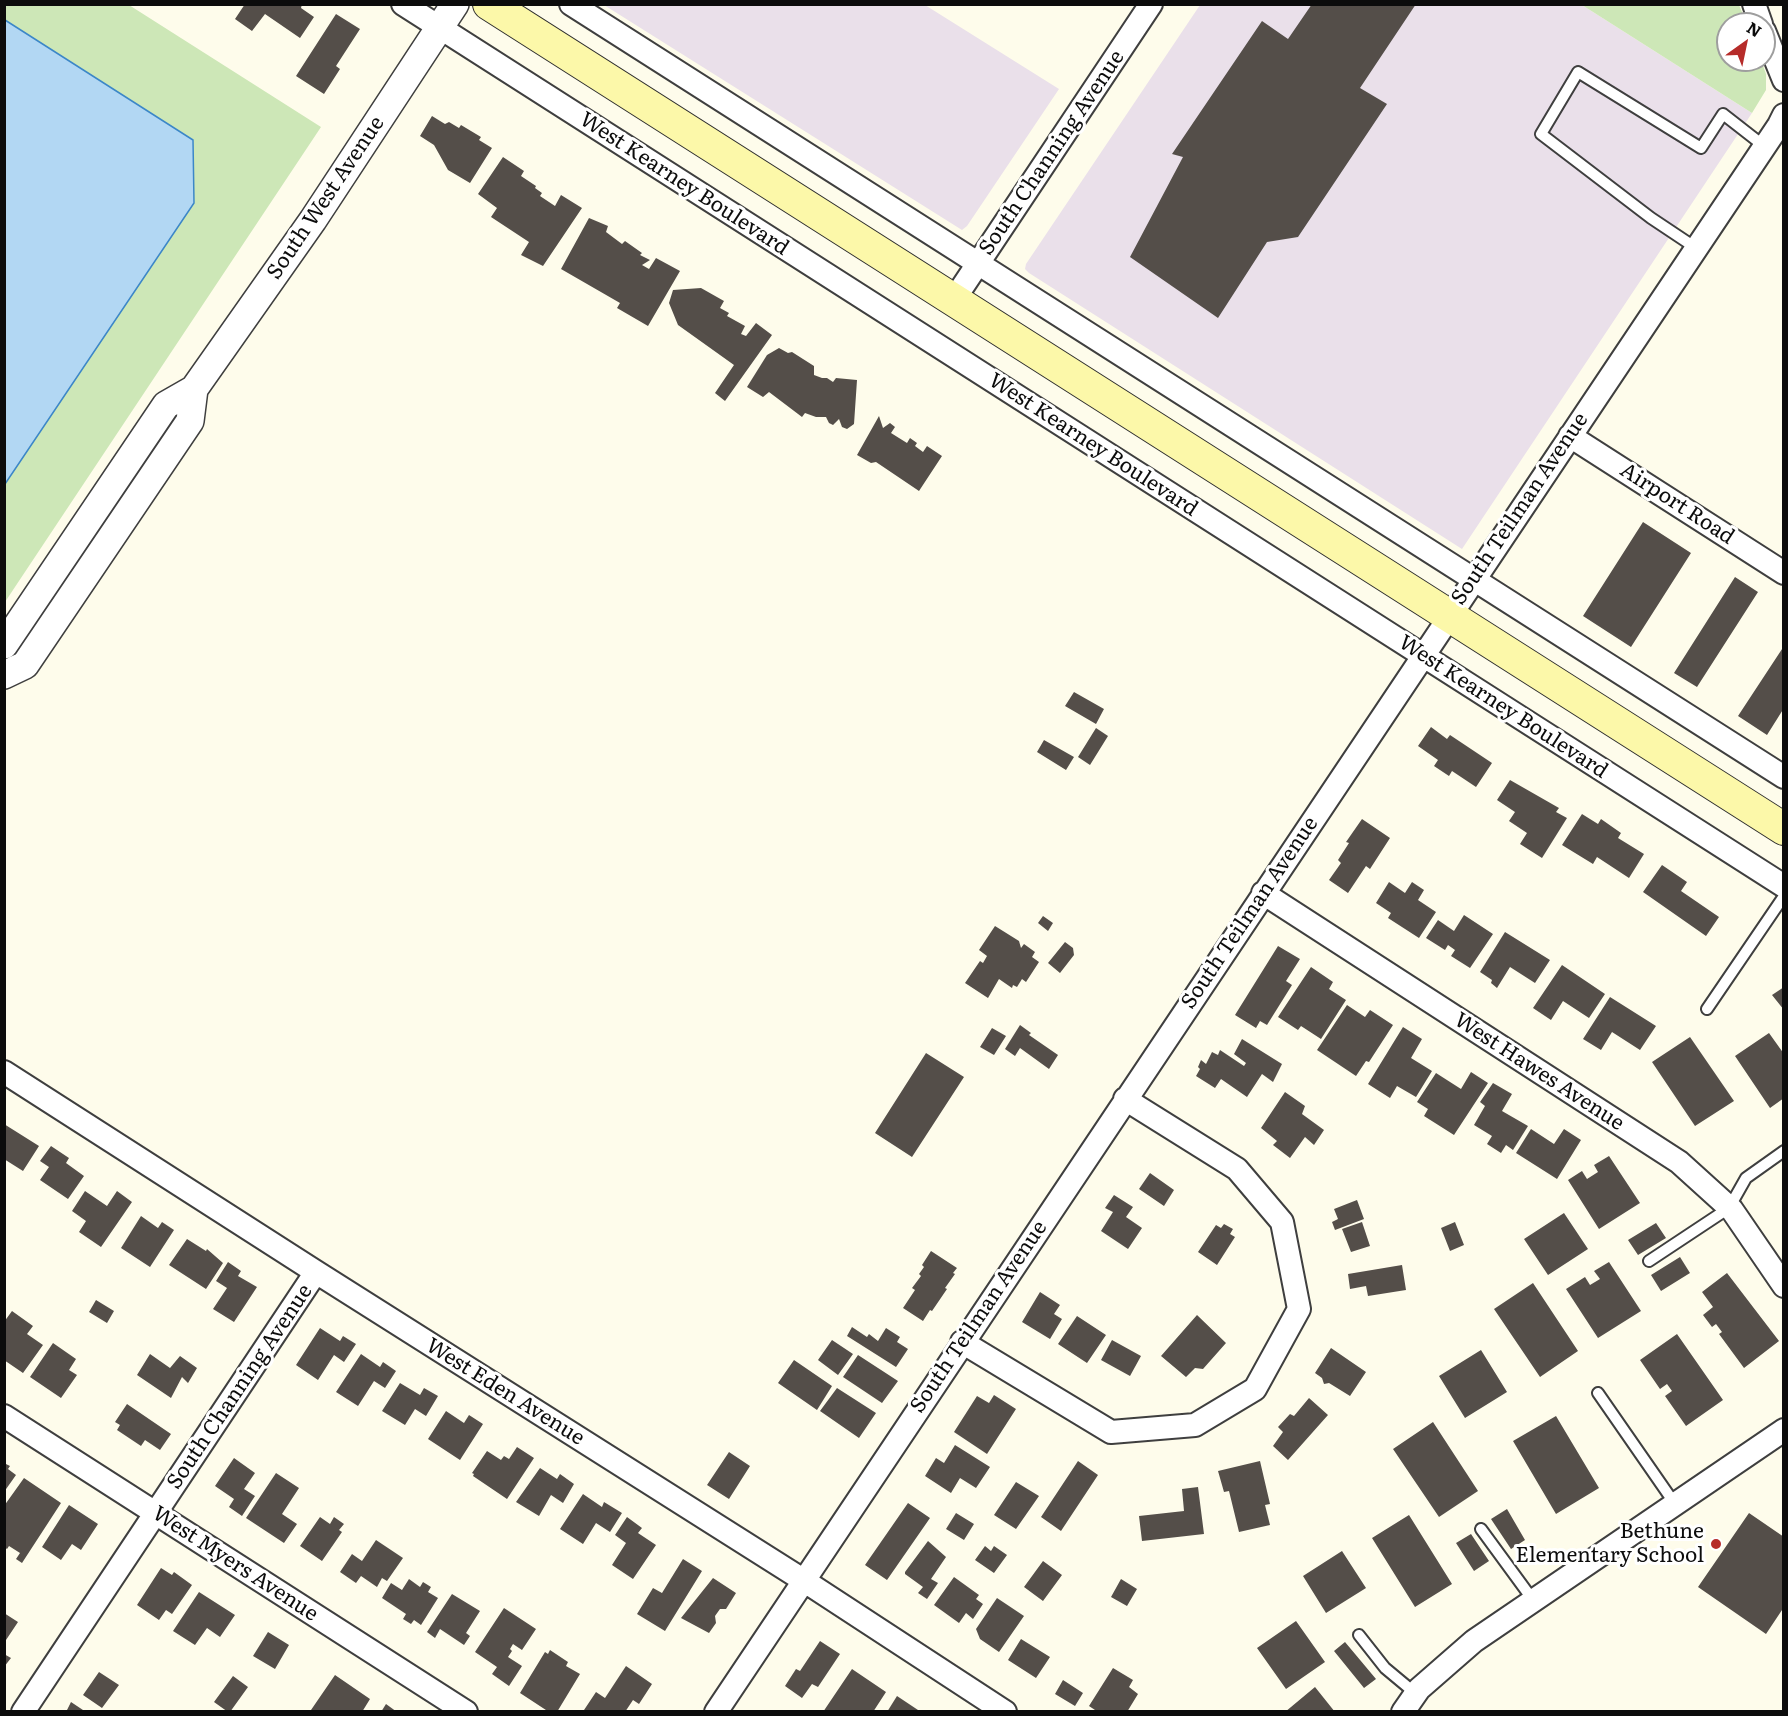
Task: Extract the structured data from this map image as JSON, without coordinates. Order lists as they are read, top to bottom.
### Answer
{
  "streets": {
    "street": [
      "South Channing Avenue",
      "West Kearney Boulevard",
      "South West Avenue",
      "Airport Road",
      "South Teilman Avenue",
      "West Hawes Avenue",
      "West Eden Avenue",
      "West Myers Avenue"
    ]
  },
  "crossings": [
    ["South Channing Avenue", "West Eden Avenue"],
    ["South Channing Avenue", "West Myers Avenue"],
    ["West Kearney Boulevard", "South West Avenue"],
    ["West Kearney Boulevard", "South Teilman Avenue"],
    ["Airport Road", "South Teilman Avenue"],
    ["South Teilman Avenue", "West Hawes Avenue"],
    ["South Teilman Avenue", "West Eden Avenue"]
  ],
  "places": ["Bethune Elementary School"],
  "north": "top right"
}
